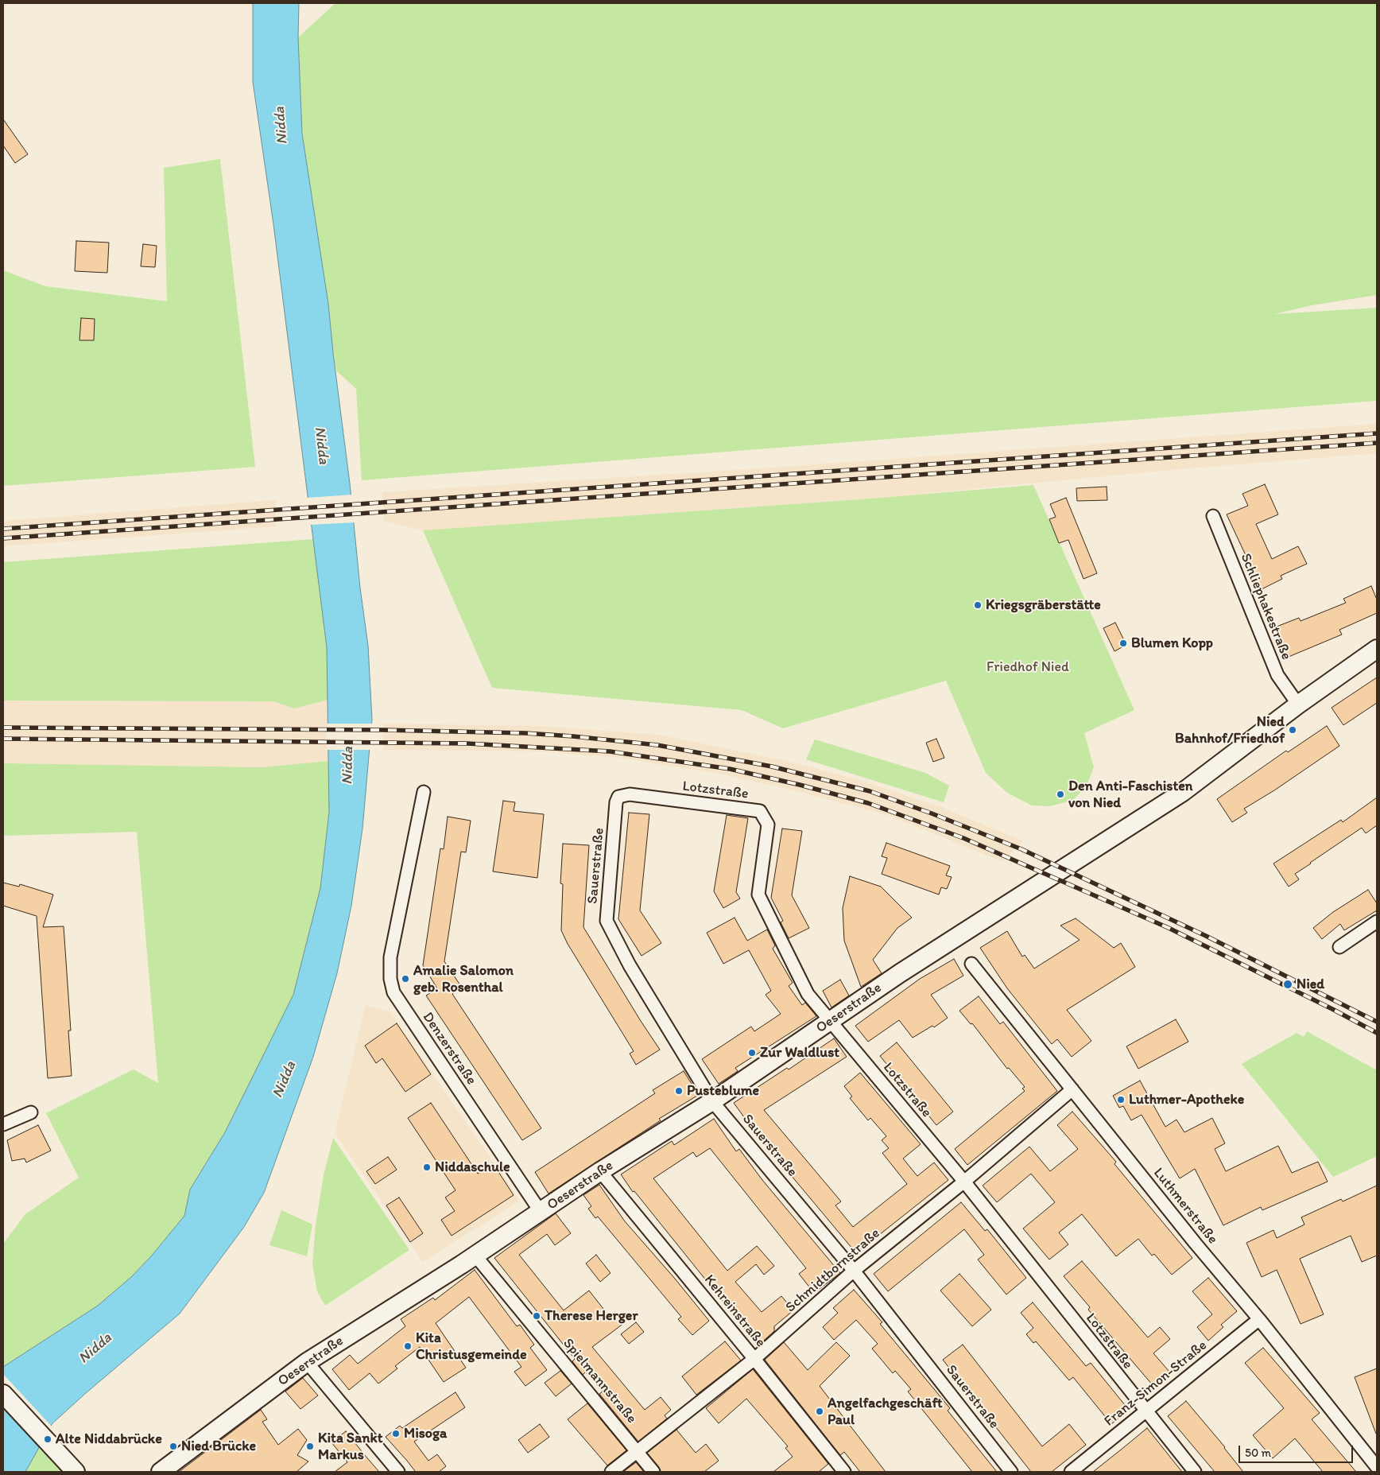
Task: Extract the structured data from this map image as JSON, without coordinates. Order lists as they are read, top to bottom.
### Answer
{
  "streets": {
    "street": [
      "Schliephakestraße",
      "Lotzstraße",
      "Sauerstraße",
      "Oeserstraße",
      "Denzerstraße",
      "Luthmerstraße",
      "Schmidtbornstraße",
      "Kehreinstraße",
      "Spielmannstraße",
      "Franz-Simon-Straße"
    ]
  },
  "crossings": [
    ["Schliephakestraße", "Oeserstraße"],
    ["Lotzstraße", "Sauerstraße"],
    ["Lotzstraße", "Oeserstraße"],
    ["Lotzstraße", "Schmidtbornstraße"],
    ["Lotzstraße", "Franz-Simon-Straße"],
    ["Sauerstraße", "Oeserstraße"],
    ["Sauerstraße", "Schmidtbornstraße"],
    ["Oeserstraße", "Denzerstraße"],
    ["Oeserstraße", "Kehreinstraße"],
    ["Oeserstraße", "Spielmannstraße"],
    ["Luthmerstraße", "Schmidtbornstraße"],
    ["Luthmerstraße", "Franz-Simon-Straße"],
    ["Schmidtbornstraße", "Kehreinstraße"],
    ["Schmidtbornstraße", "Spielmannstraße"]
  ],
  "water": ["Nidda"],
  "parks": ["Friedhof Nied"],
  "places": [
    "Kriegsgräberstätte",
    "Blumen Kopp",
    "Nied Bahnhof/Friedhof",
    "Den Anti-Faschisten von Nied",
    "Amalie Salomon geb. Rosenthal",
    "Nied",
    "Zur Waldlust",
    "Pusteblume",
    "Luthmer-Apotheke",
    "Niddaschule",
    "Therese Herger",
    "Kita Christusgemeinde",
    "Angelfachgeschäft Paul",
    "Misoga",
    "Alte Niddabrücke",
    "Nied Brücke",
    "Kita Sankt Markus"
  ],
  "scale_bar": "50 m"
}
